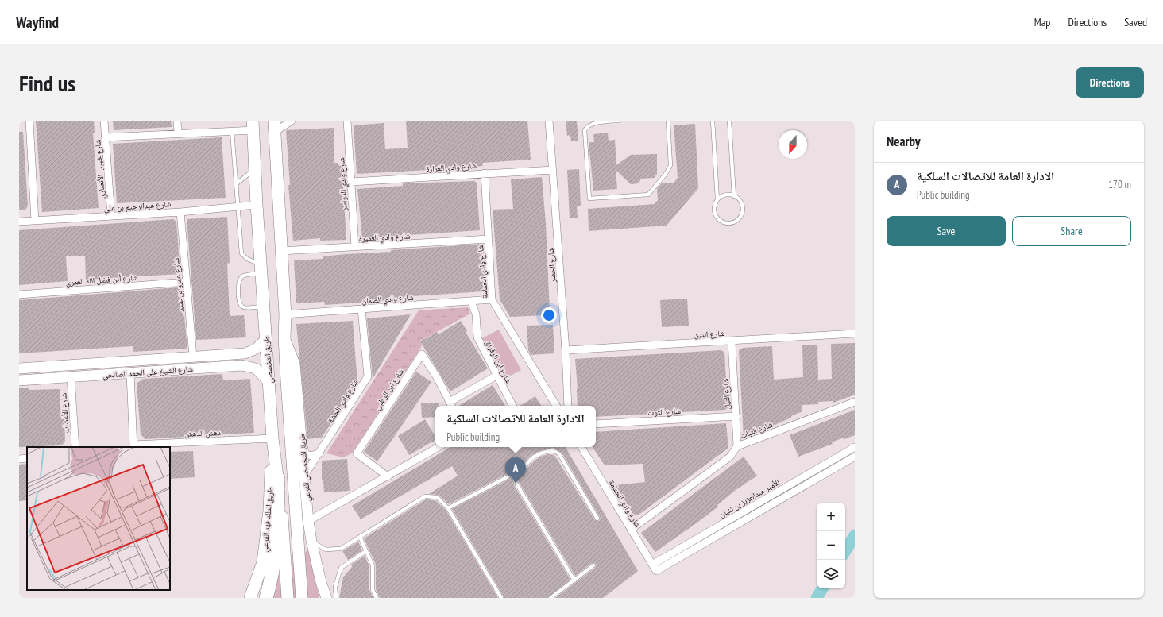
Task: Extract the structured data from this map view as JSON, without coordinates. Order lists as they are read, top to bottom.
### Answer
{
  "streets": {
    "main road": ["طريق التخصصي", "طريق الملك فهد الفرعي"],
    "street": [
      "شارع وادي الغرارة",
      "شارع خبيب الأنصاري",
      "شارع وادي الدواسر",
      "شارع عبدالرحيم بن علي",
      "شارع وادي العميرة",
      "شارع الخضر",
      "شارع وادي الحمامة",
      "شارع أبن فضل الله العمري",
      "شارع عمرو بن عبيد",
      "شارع وادي الصمان",
      "شارع التين",
      "شارع ابن الرقراق",
      "شارع الشيخ على الحمد الصالحي",
      "شارع ابن الرطبي",
      "شارع التيل",
      "شارع وادي الحشة",
      "شارع التوت",
      "شارع الأعشاب",
      "شارع الثبات",
      "دهش الدهش",
      "طريق التخصصي الفرعي",
      "الأمير عبدالعزيز بن ثنيان"
    ]
  },
  "crossings": [
    ["شارع وادي الغرارة", "شارع وادي الدواسر"],
    ["شارع وادي الغرارة", "شارع الخضر"],
    ["شارع وادي الغرارة", "شارع وادي الحمامة"],
    ["شارع خبيب الأنصاري", "شارع عبدالرحيم بن علي"],
    ["شارع وادي الدواسر", "شارع وادي العميرة"],
    ["شارع عبدالرحيم بن علي", "شارع عمرو بن عبيد"],
    ["شارع عبدالرحيم بن علي", "طريق التخصصي"],
    ["شارع وادي العميرة", "شارع وادي الحمامة"],
    ["شارع الخضر", "شارع التين"],
    ["شارع وادي الحمامة", "شارع وادي الصمان"],
    ["شارع وادي الحمامة", "شارع الثبات"],
    ["شارع وادي الحمامة", "الأمير عبدالعزيز بن ثنيان"],
    ["شارع أبن فضل الله العمري", "شارع عمرو بن عبيد"],
    ["شارع عمرو بن عبيد", "شارع الشيخ على الحمد الصالحي"],
    ["شارع وادي الصمان", "شارع ابن الرقراق"],
    ["شارع وادي الصمان", "شارع وادي الحشة"],
    ["شارع التين", "شارع التيل"],
    ["طريق التخصصي", "شارع الشيخ على الحمد الصالحي"],
    ["طريق التخصصي", "دهش الدهش"],
    ["طريق التخصصي", "طريق الملك فهد الفرعي"],
    ["شارع الشيخ على الحمد الصالحي", "شارع الأعشاب"],
    ["شارع التيل", "شارع التوت"],
    ["شارع التيل", "شارع الثبات"],
    ["شارع وادي الحشة", "طريق التخصصي الفرعي"],
    ["دهش الدهش", "طريق الملك فهد الفرعي"]
  ],
  "north": "bottom",
  "page": {
    "header": "Wayfind",
    "nav": ["Map", "Directions", "Saved"],
    "buttons": [
      "Directions",
      ["Save", "Share"]
    ],
    "title": "Find us",
    "heading": "Nearby",
    "list": [
      {
        "mark": "A",
        "name": "الادارة العامة للاتصالات السلكية",
        "note": "Public building",
        "value": "170 m"
      }
    ],
    "popup": ["الادارة العامة للاتصالات السلكية", "Public building"],
    "pins": "A",
    "map_buttons": ["+", "−"]
  }
}
